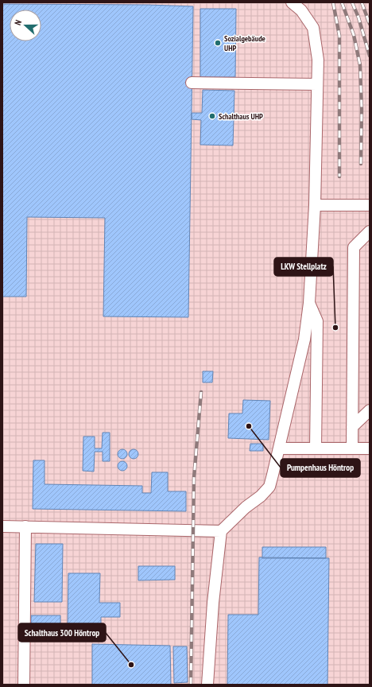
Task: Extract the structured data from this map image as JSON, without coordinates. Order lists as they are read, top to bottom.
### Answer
{
  "places": [
    "Sozialgebäude UHP",
    "Schalthaus UHP",
    "LKW Stellplatz",
    "Pumpenhaus Höntrop",
    "Schalthaus 300 Höntrop"
  ],
  "north": "left"
}
